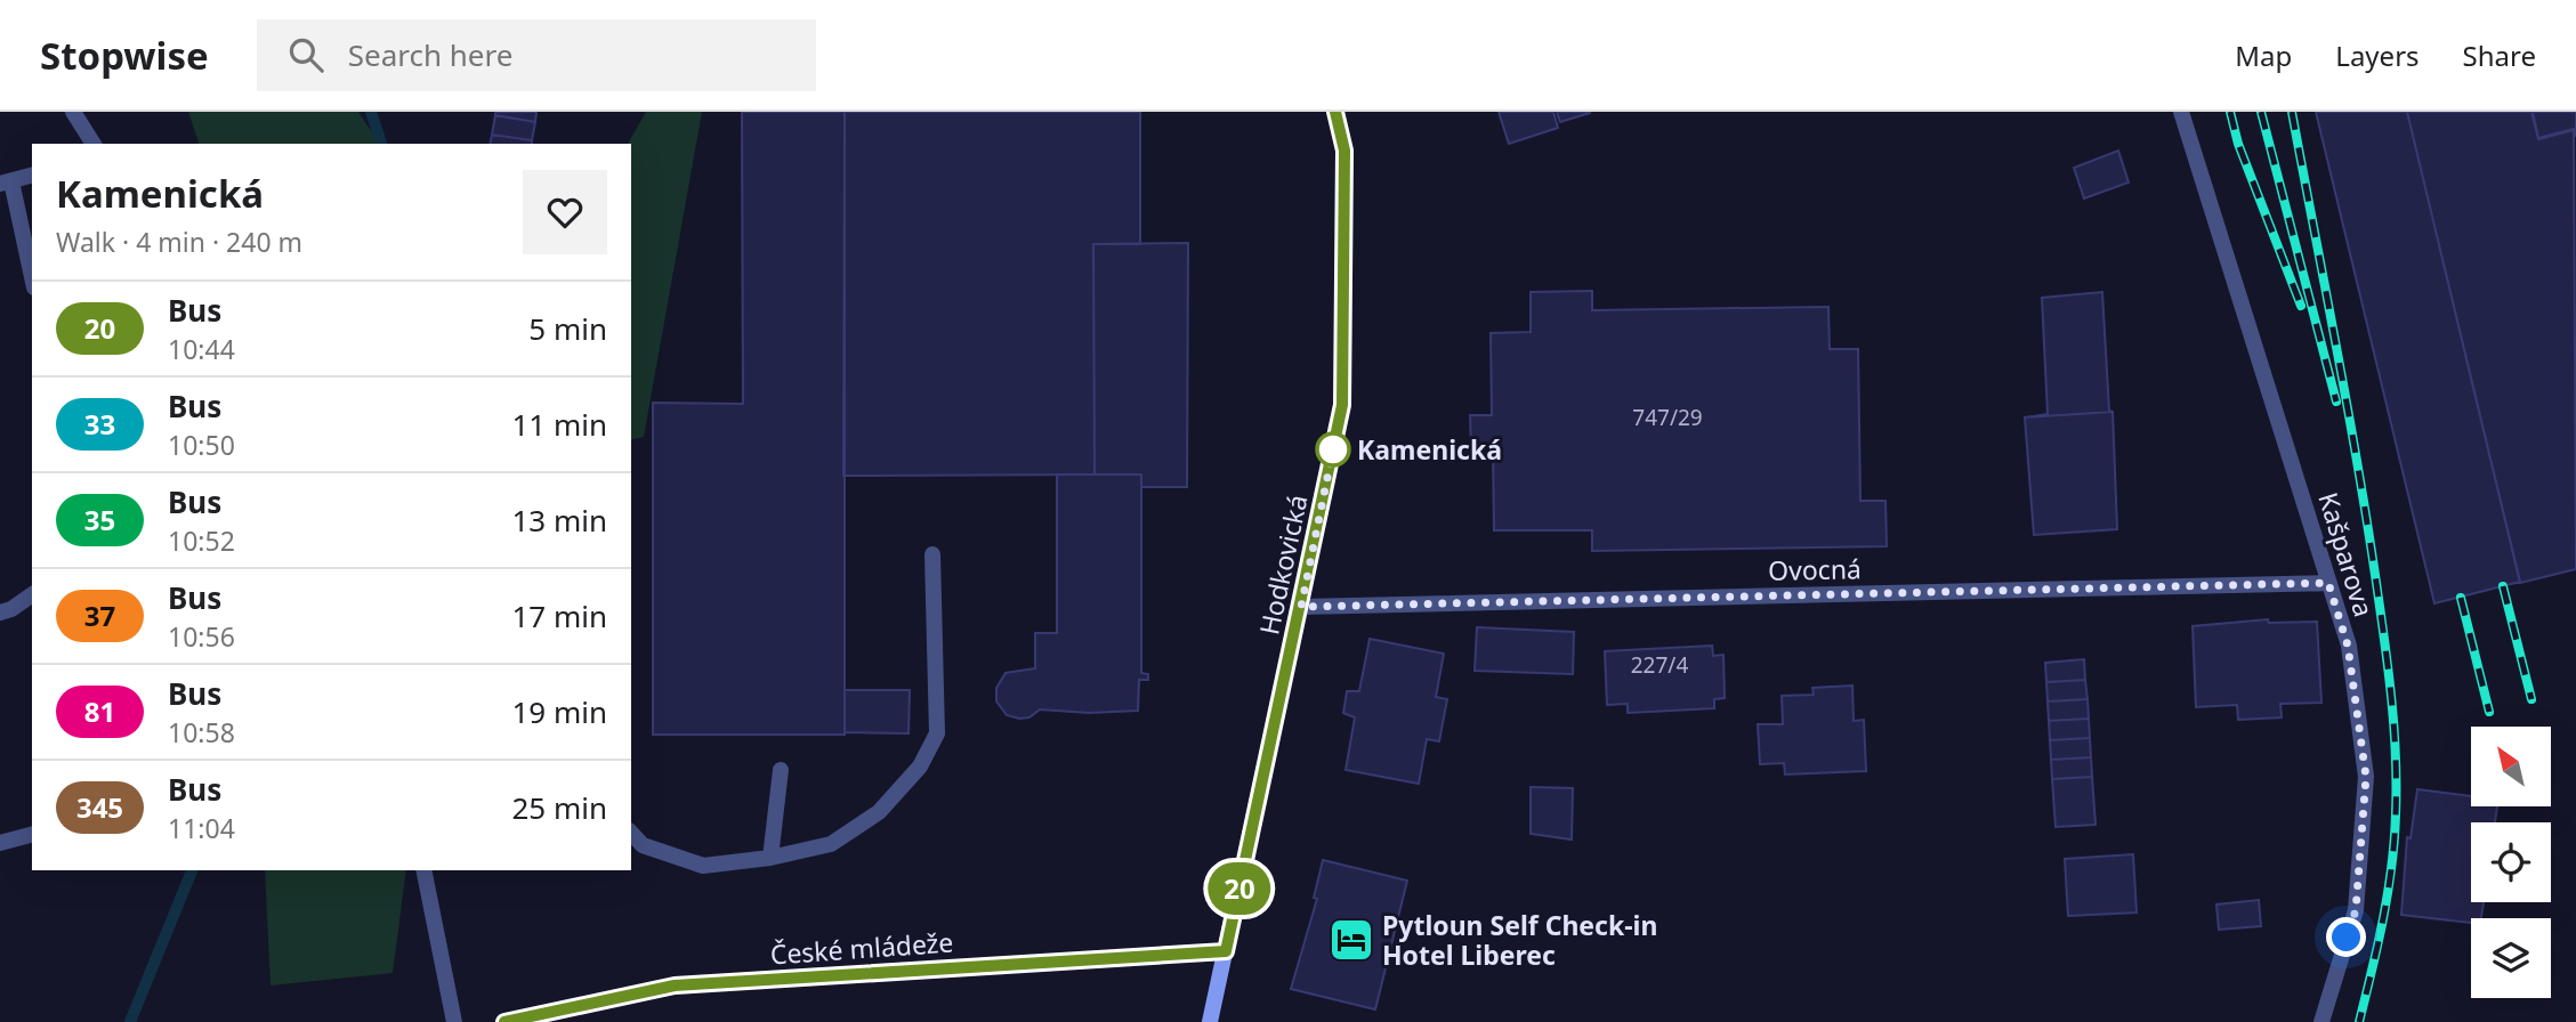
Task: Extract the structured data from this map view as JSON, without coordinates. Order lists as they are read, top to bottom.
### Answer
{
  "streets": {
    "street": [
      "Kašparova",
      "Hodkovická",
      "Ovocná",
      "České mládeže"
    ]
  },
  "crossings": [
    ["Kašparova", "Ovocná"],
    ["Hodkovická", "Ovocná"],
    ["Hodkovická", "České mládeže"]
  ],
  "places": {
    "other": ["Kamenická"],
    "hotel": ["Pytloun Self Check-in Hotel Liberec"]
  },
  "lines": ["bus line 20"],
  "house_numbers": ["747/29", "227/4"],
  "north": "top left",
  "page": {
    "header": "Stopwise",
    "search": "Search here",
    "nav": ["Map", "Layers", "Share"],
    "on_map": "20",
    "heading": ["Kamenická", "Walk · 4 min · 240 m"],
    "list": [
      {
        "mark": "20",
        "name": "Bus",
        "note": "10:44",
        "value": "5 min"
      },
      {
        "mark": "33",
        "name": "Bus",
        "note": "10:50",
        "value": "11 min"
      },
      {
        "mark": "35",
        "name": "Bus",
        "note": "10:52",
        "value": "13 min"
      },
      {
        "mark": "37",
        "name": "Bus",
        "note": "10:56",
        "value": "17 min"
      },
      {
        "mark": "81",
        "name": "Bus",
        "note": "10:58",
        "value": "19 min"
      },
      {
        "mark": "345",
        "name": "Bus",
        "note": "11:04",
        "value": "25 min"
      }
    ]
  }
}
